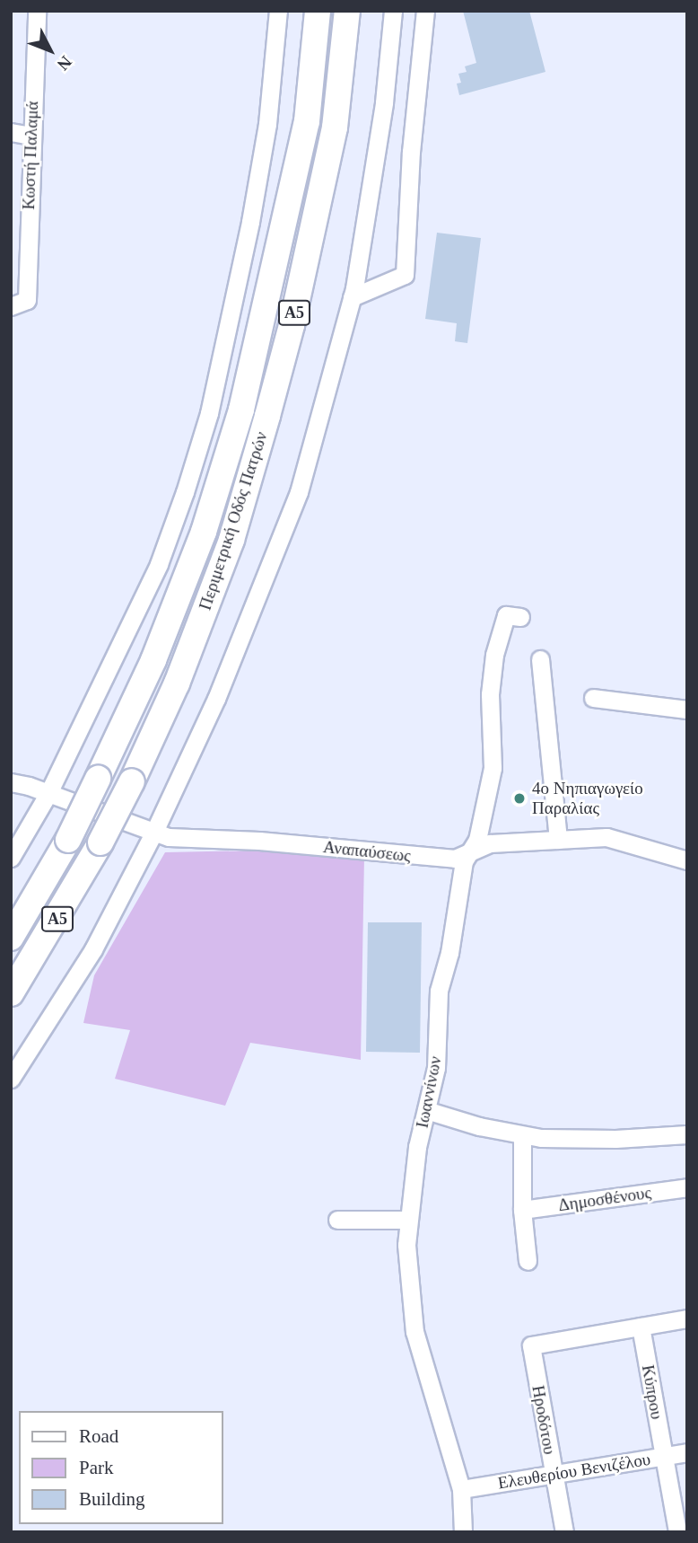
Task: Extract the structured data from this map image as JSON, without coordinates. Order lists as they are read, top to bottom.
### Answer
{
  "streets": {
    "highway": ["Α5", "Περιμετρική Οδός Πατρών"],
    "street": [
      "Κωστή Παλαμά",
      "Αναπαύσεως",
      "Ιωαννίνων",
      "Δημοσθένους",
      "Κύπρου",
      "Ηροδότου",
      "Ελευθερίου Βενιζέλου"
    ]
  },
  "crossings": [
    ["Αναπαύσεως", "Ιωαννίνων"],
    ["Ιωαννίνων", "Ελευθερίου Βενιζέλου"],
    ["Κύπρου", "Ηροδότου"],
    ["Κύπρου", "Ελευθερίου Βενιζέλου"],
    ["Ηροδότου", "Ελευθερίου Βενιζέλου"]
  ],
  "places": ["4o Νηπιαγωγείο Παραλίας"],
  "legend": ["Road", "Park", "Building"],
  "north": "bottom right"
}
